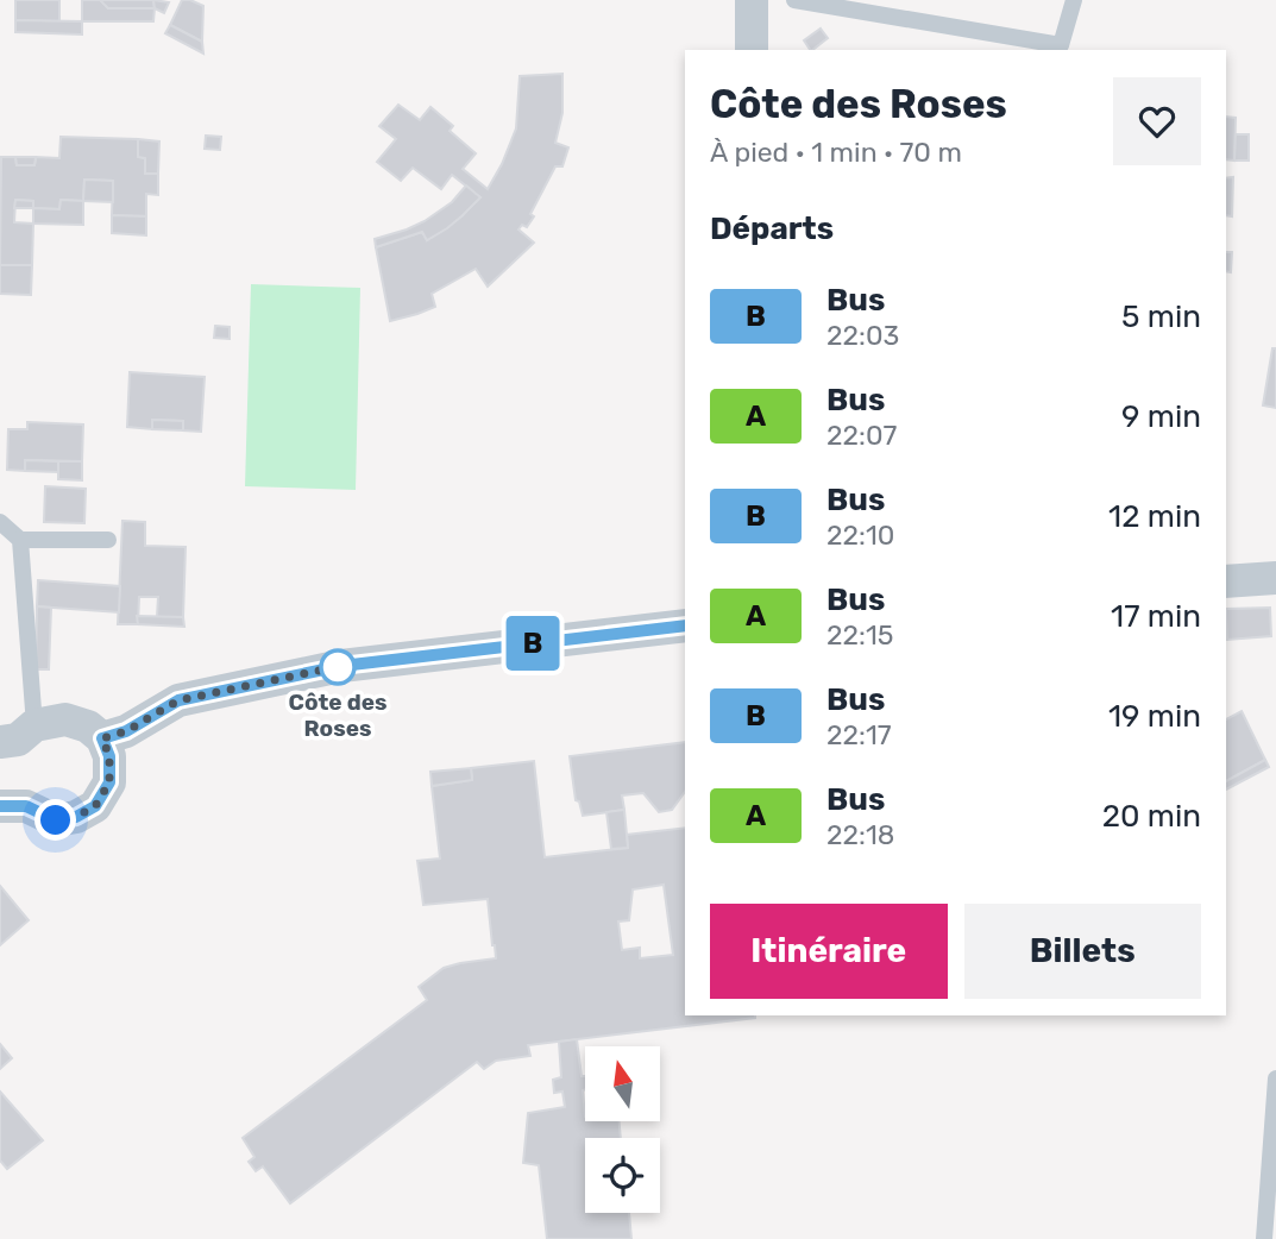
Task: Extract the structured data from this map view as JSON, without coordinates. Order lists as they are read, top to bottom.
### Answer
{
  "places": ["Côte des Roses"],
  "lines": ["bus line B"],
  "north": "top",
  "page": {
    "on_map": "B",
    "heading": [
      ["Côte des Roses", "À pied · 1 min · 70 m"],
      "Départs"
    ],
    "list": [
      {
        "mark": "B",
        "name": "Bus",
        "note": "22:03",
        "value": "5 min"
      },
      {
        "mark": "A",
        "name": "Bus",
        "note": "22:07",
        "value": "9 min"
      },
      {
        "mark": "B",
        "name": "Bus",
        "note": "22:10",
        "value": "12 min"
      },
      {
        "mark": "A",
        "name": "Bus",
        "note": "22:15",
        "value": "17 min"
      },
      {
        "mark": "B",
        "name": "Bus",
        "note": "22:17",
        "value": "19 min"
      },
      {
        "mark": "A",
        "name": "Bus",
        "note": "22:18",
        "value": "20 min"
      }
    ],
    "buttons": ["Itinéraire", "Billets"]
  }
}
